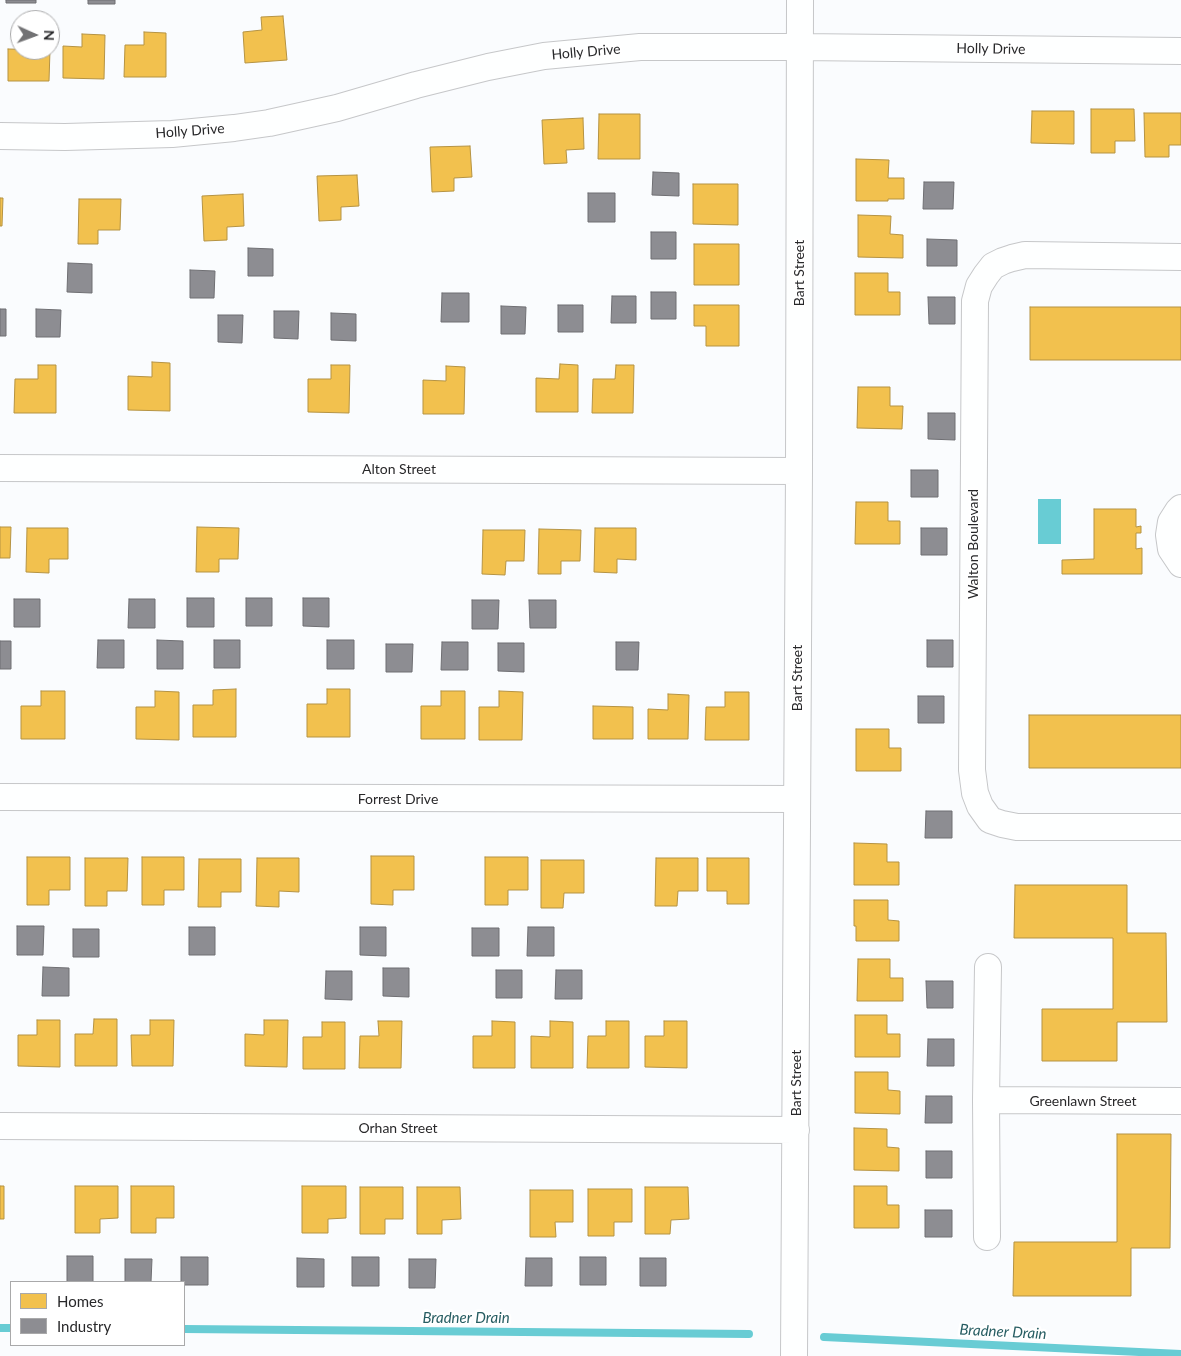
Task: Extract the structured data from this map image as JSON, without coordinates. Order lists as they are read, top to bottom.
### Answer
{
  "streets": {
    "street": [
      "Holly Drive",
      "Bart Street",
      "Alton Street",
      "Walton Boulevard",
      "Forrest Drive",
      "Greenlawn Street",
      "Orhan Street"
    ]
  },
  "crossings": [
    ["Holly Drive", "Bart Street"],
    ["Bart Street", "Alton Street"],
    ["Bart Street", "Forrest Drive"],
    ["Bart Street", "Orhan Street"]
  ],
  "water": ["Bradner Drain"],
  "legend": ["Homes", "Industry"],
  "north": "right"
}
